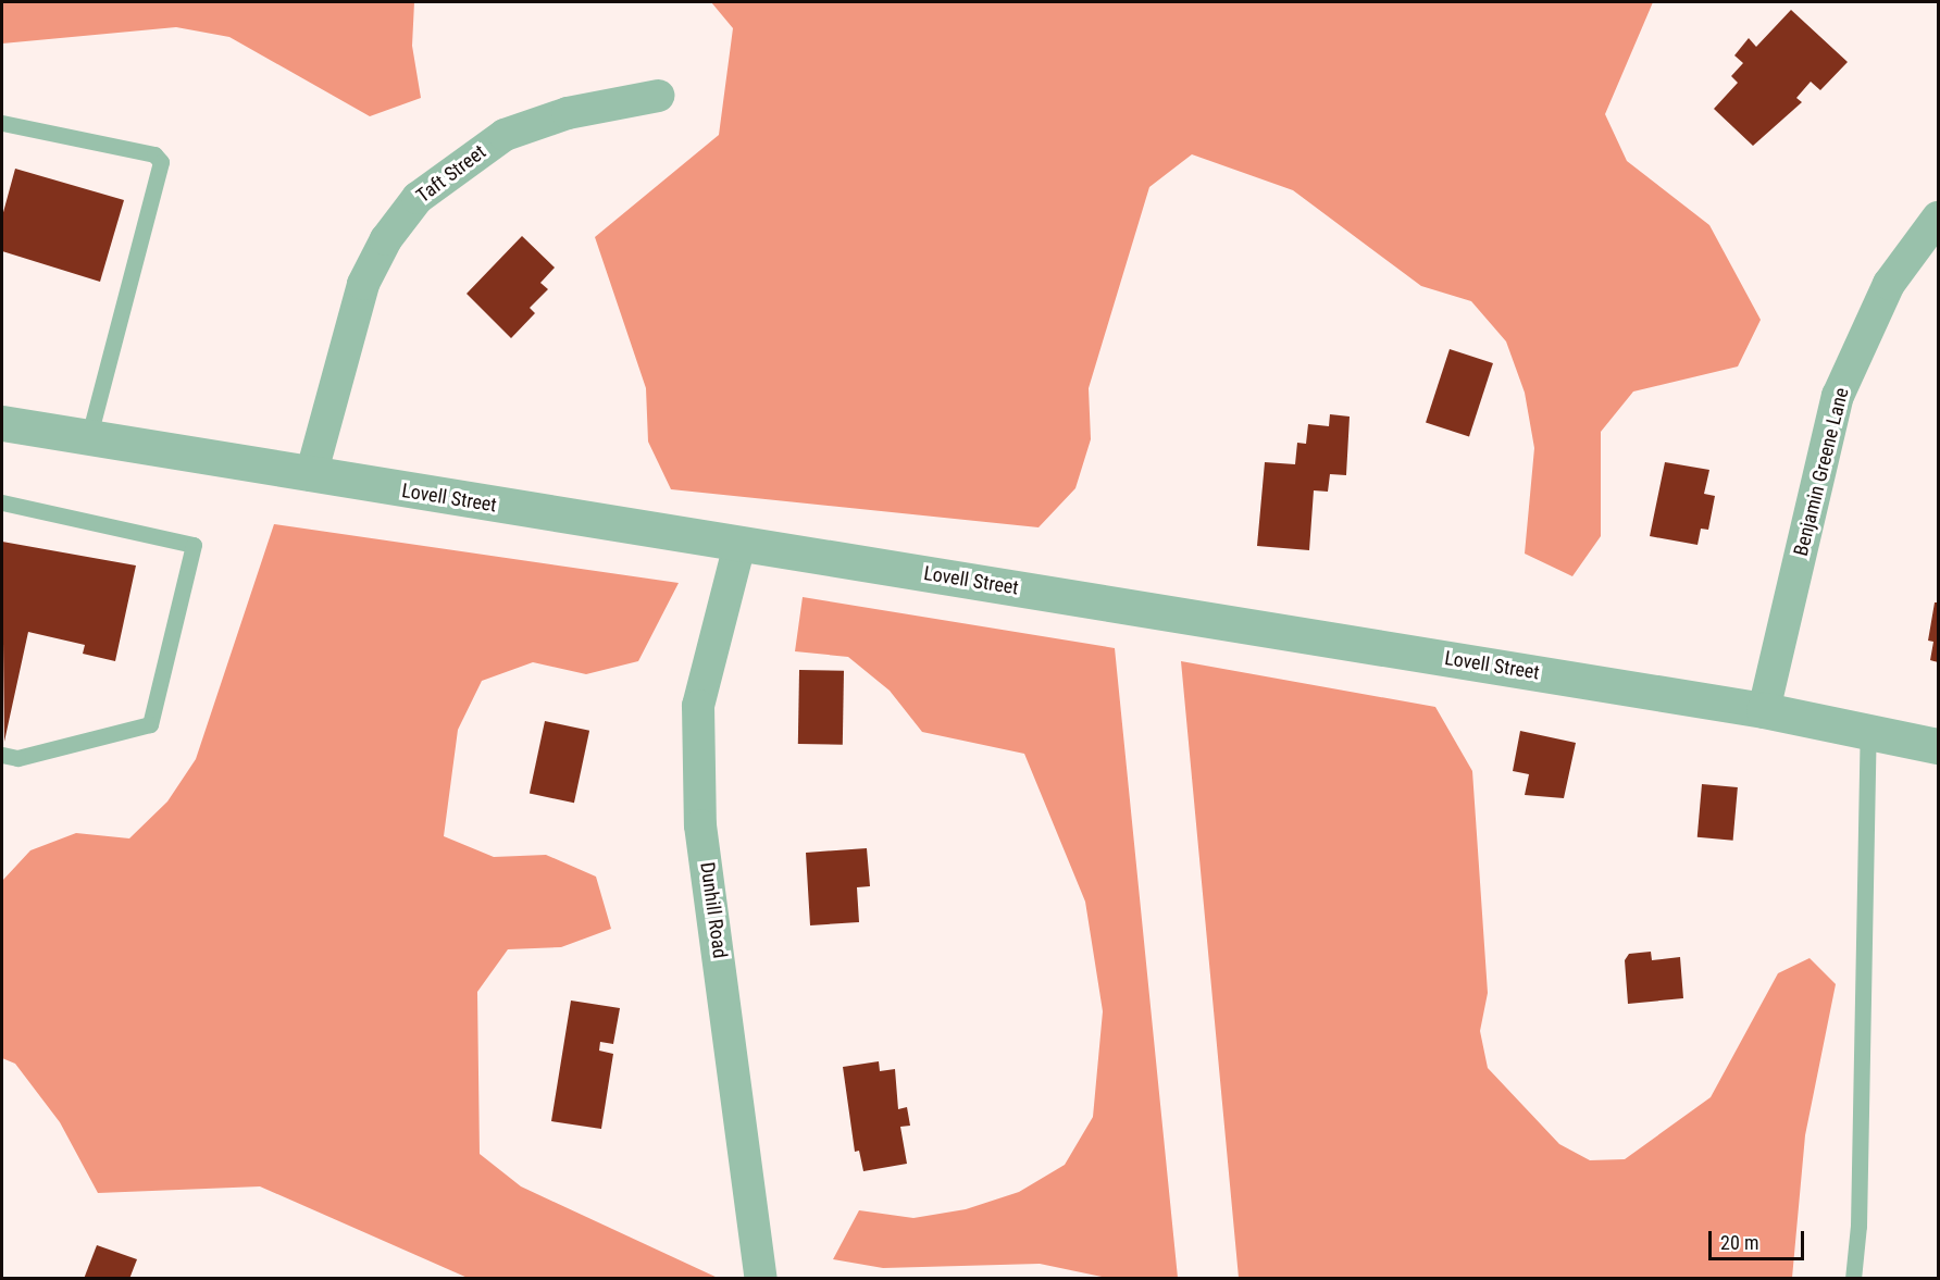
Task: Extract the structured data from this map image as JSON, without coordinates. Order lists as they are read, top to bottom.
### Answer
{
  "streets": {
    "street": [
      "Taft Street",
      "Benjamin Greene Lane",
      "Lovell Street",
      "Dunhill Road"
    ]
  },
  "crossings": [
    ["Taft Street", "Lovell Street"],
    ["Benjamin Greene Lane", "Lovell Street"],
    ["Lovell Street", "Dunhill Road"]
  ],
  "scale_bar": "20 m"
}
